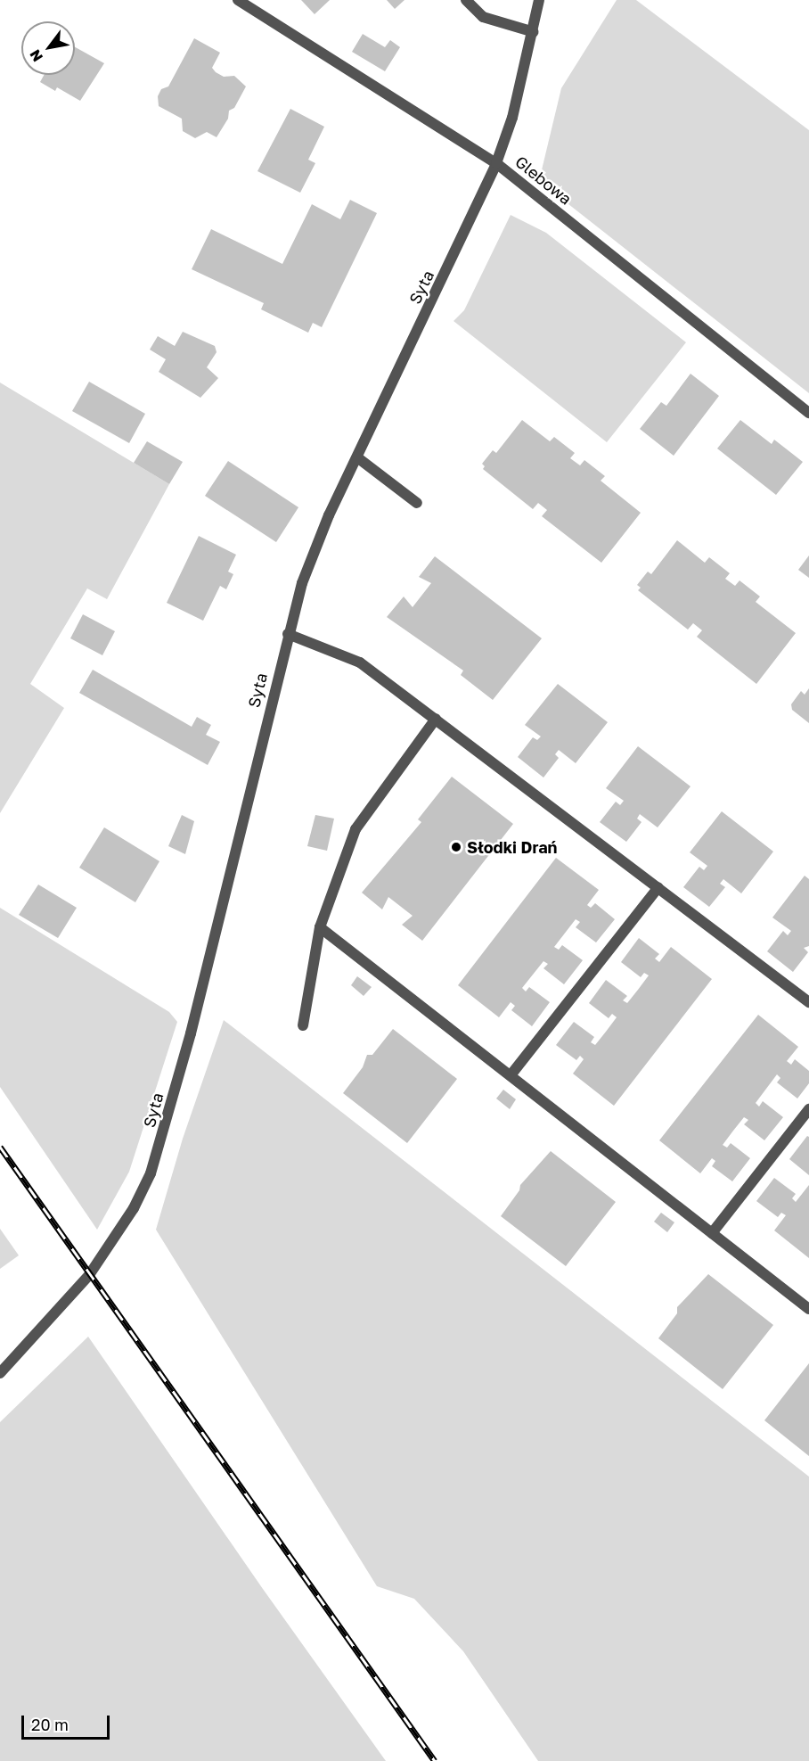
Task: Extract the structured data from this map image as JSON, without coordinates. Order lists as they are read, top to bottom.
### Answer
{
  "streets": {
    "street": ["Glebowa", "Syta"]
  },
  "crossings": [
    ["Glebowa", "Syta"]
  ],
  "places": ["Słodki Drań"],
  "scale_bar": "20 m",
  "north": "bottom left"
}
